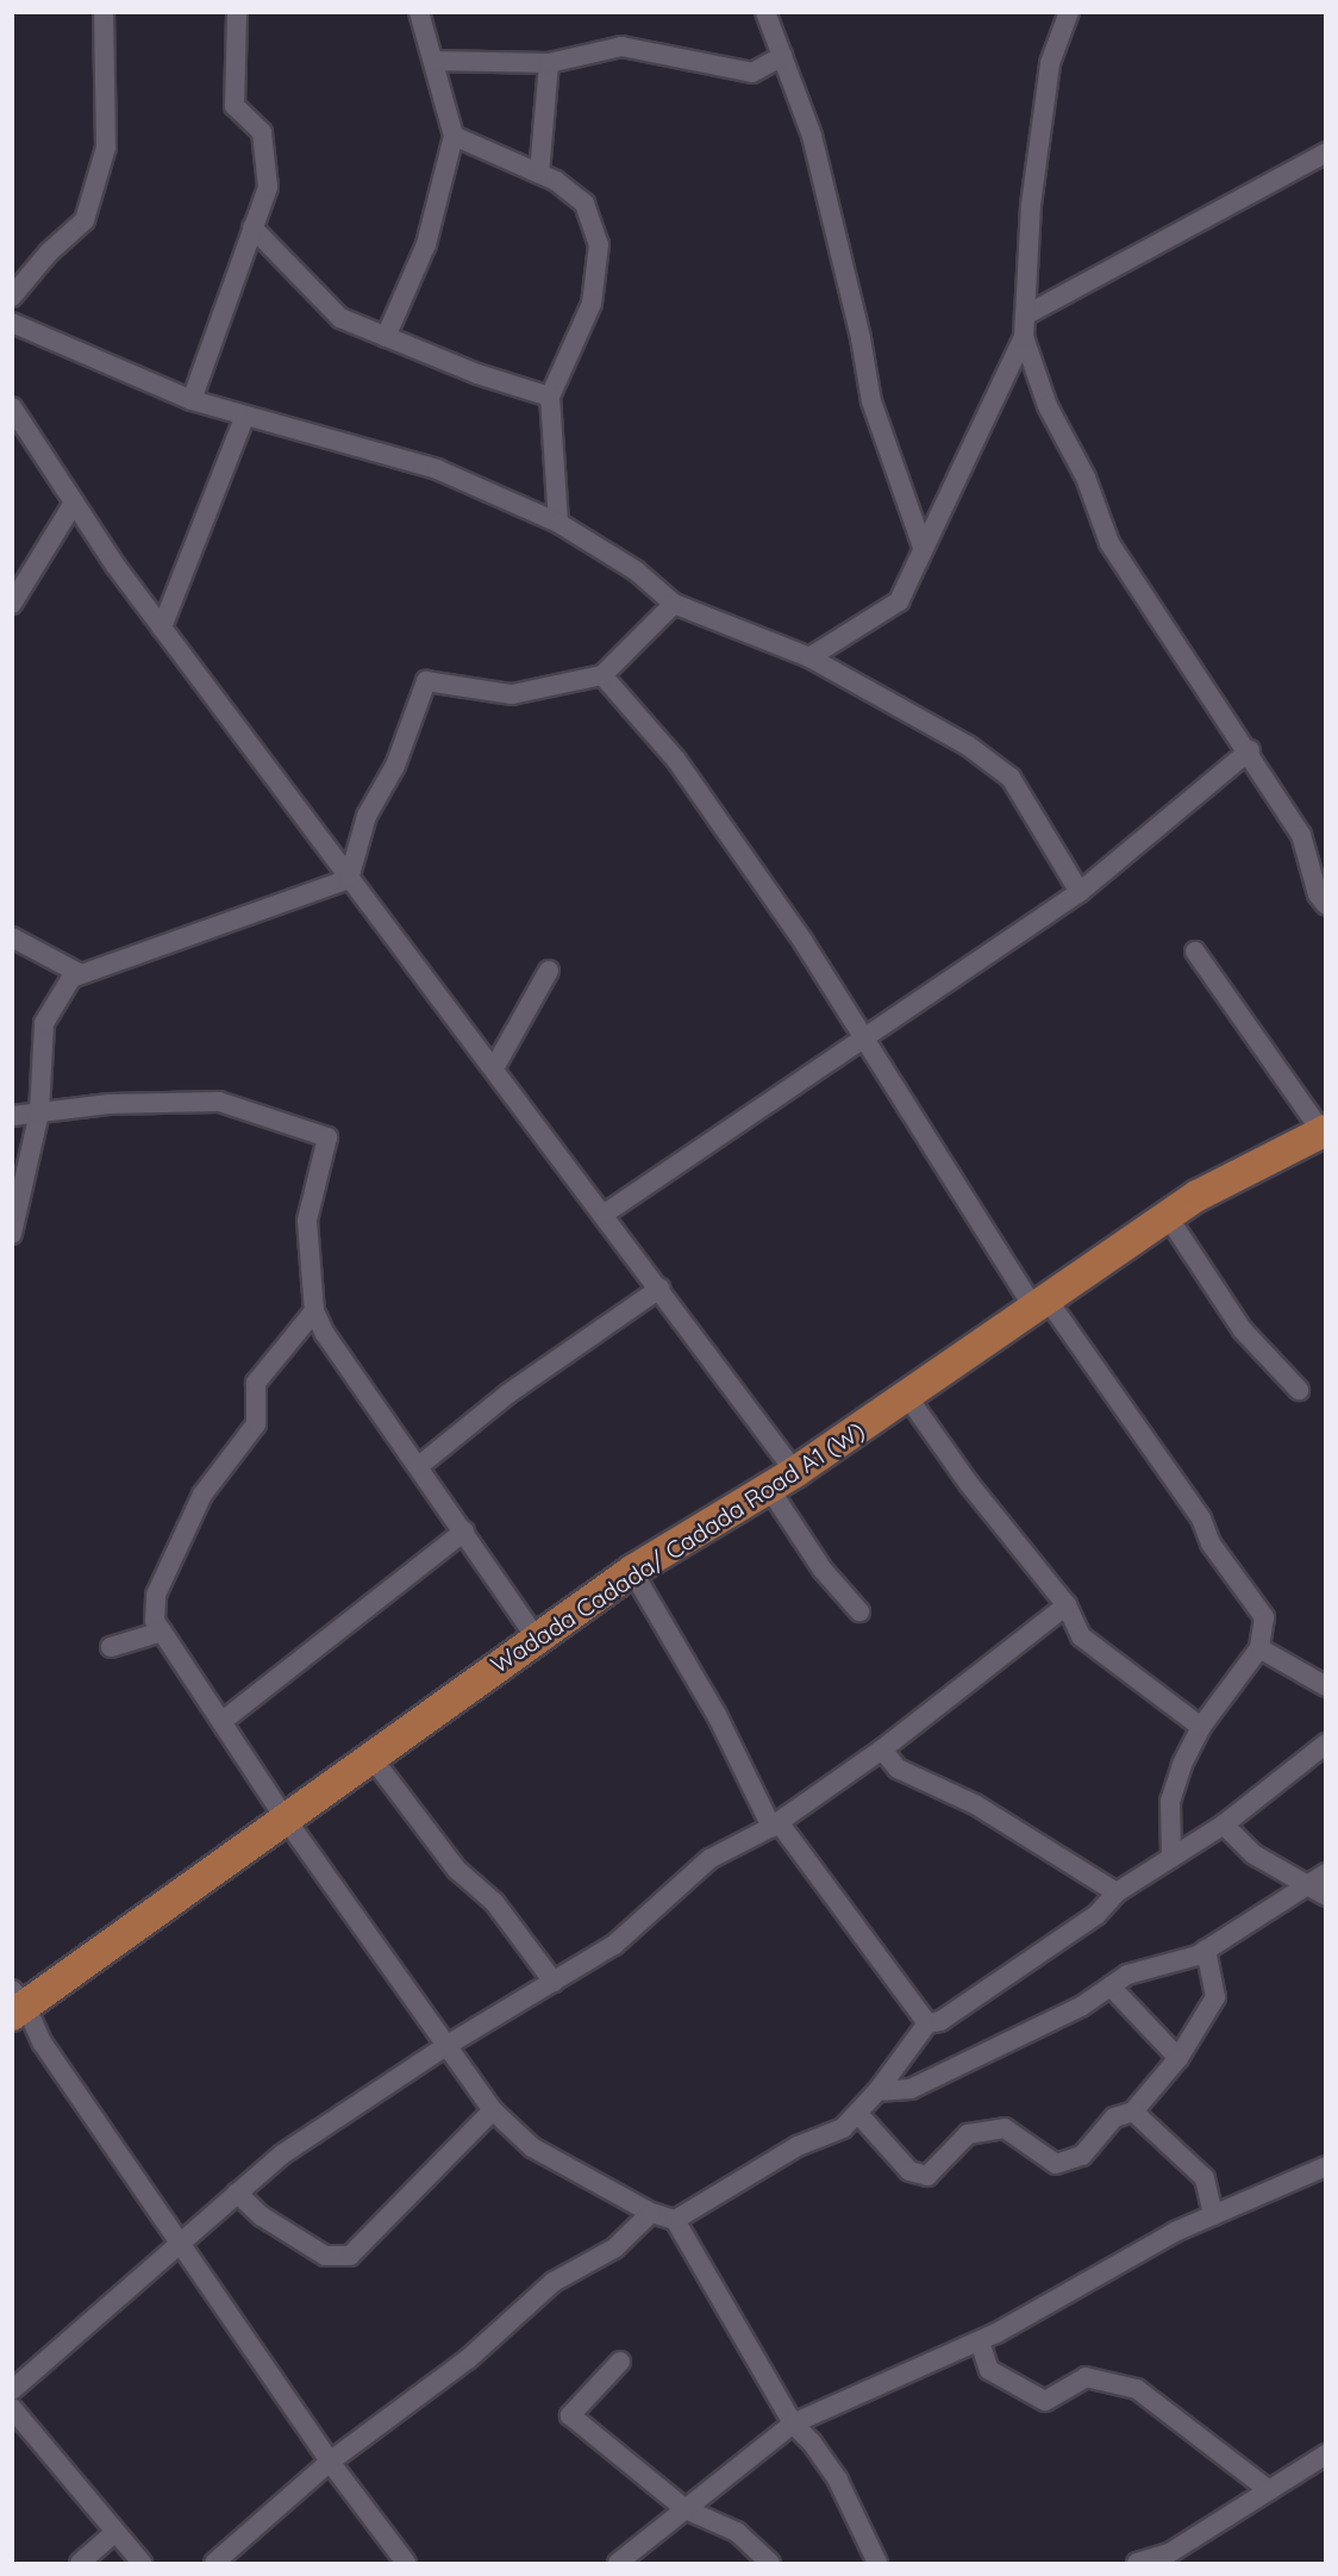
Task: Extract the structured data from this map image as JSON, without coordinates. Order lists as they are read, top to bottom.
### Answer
{
  "streets": {
    "main road": ["Wadada Cadada/ Cadada Road A1 (W)"]
  }
}
